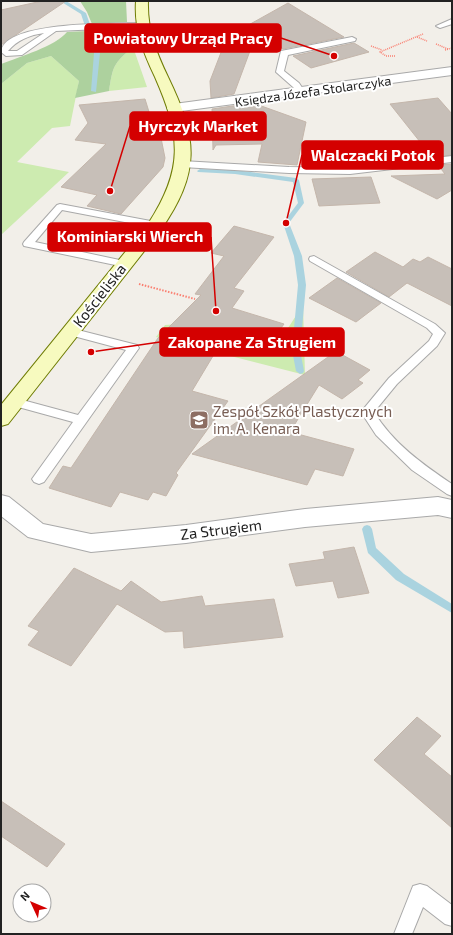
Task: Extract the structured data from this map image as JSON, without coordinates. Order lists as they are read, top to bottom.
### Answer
{
  "streets": {
    "main road": ["Kościeliska"],
    "street": ["Księdza Józefa Stolarczyka", "Za Strugiem"]
  },
  "crossings": [
    ["Księdza Józefa Stolarczyka", "Kościeliska"]
  ],
  "places": {
    "other": [
      "Powiatowy Urząd Pracy",
      "Hyrczyk Market",
      "Walczacki Potok",
      "Kominiarski Wierch",
      "Zakopane Za Strugiem"
    ],
    "school or university": ["Zespół Szkół Plastycznych im. A. Kenara"]
  },
  "north": "top left"
}
